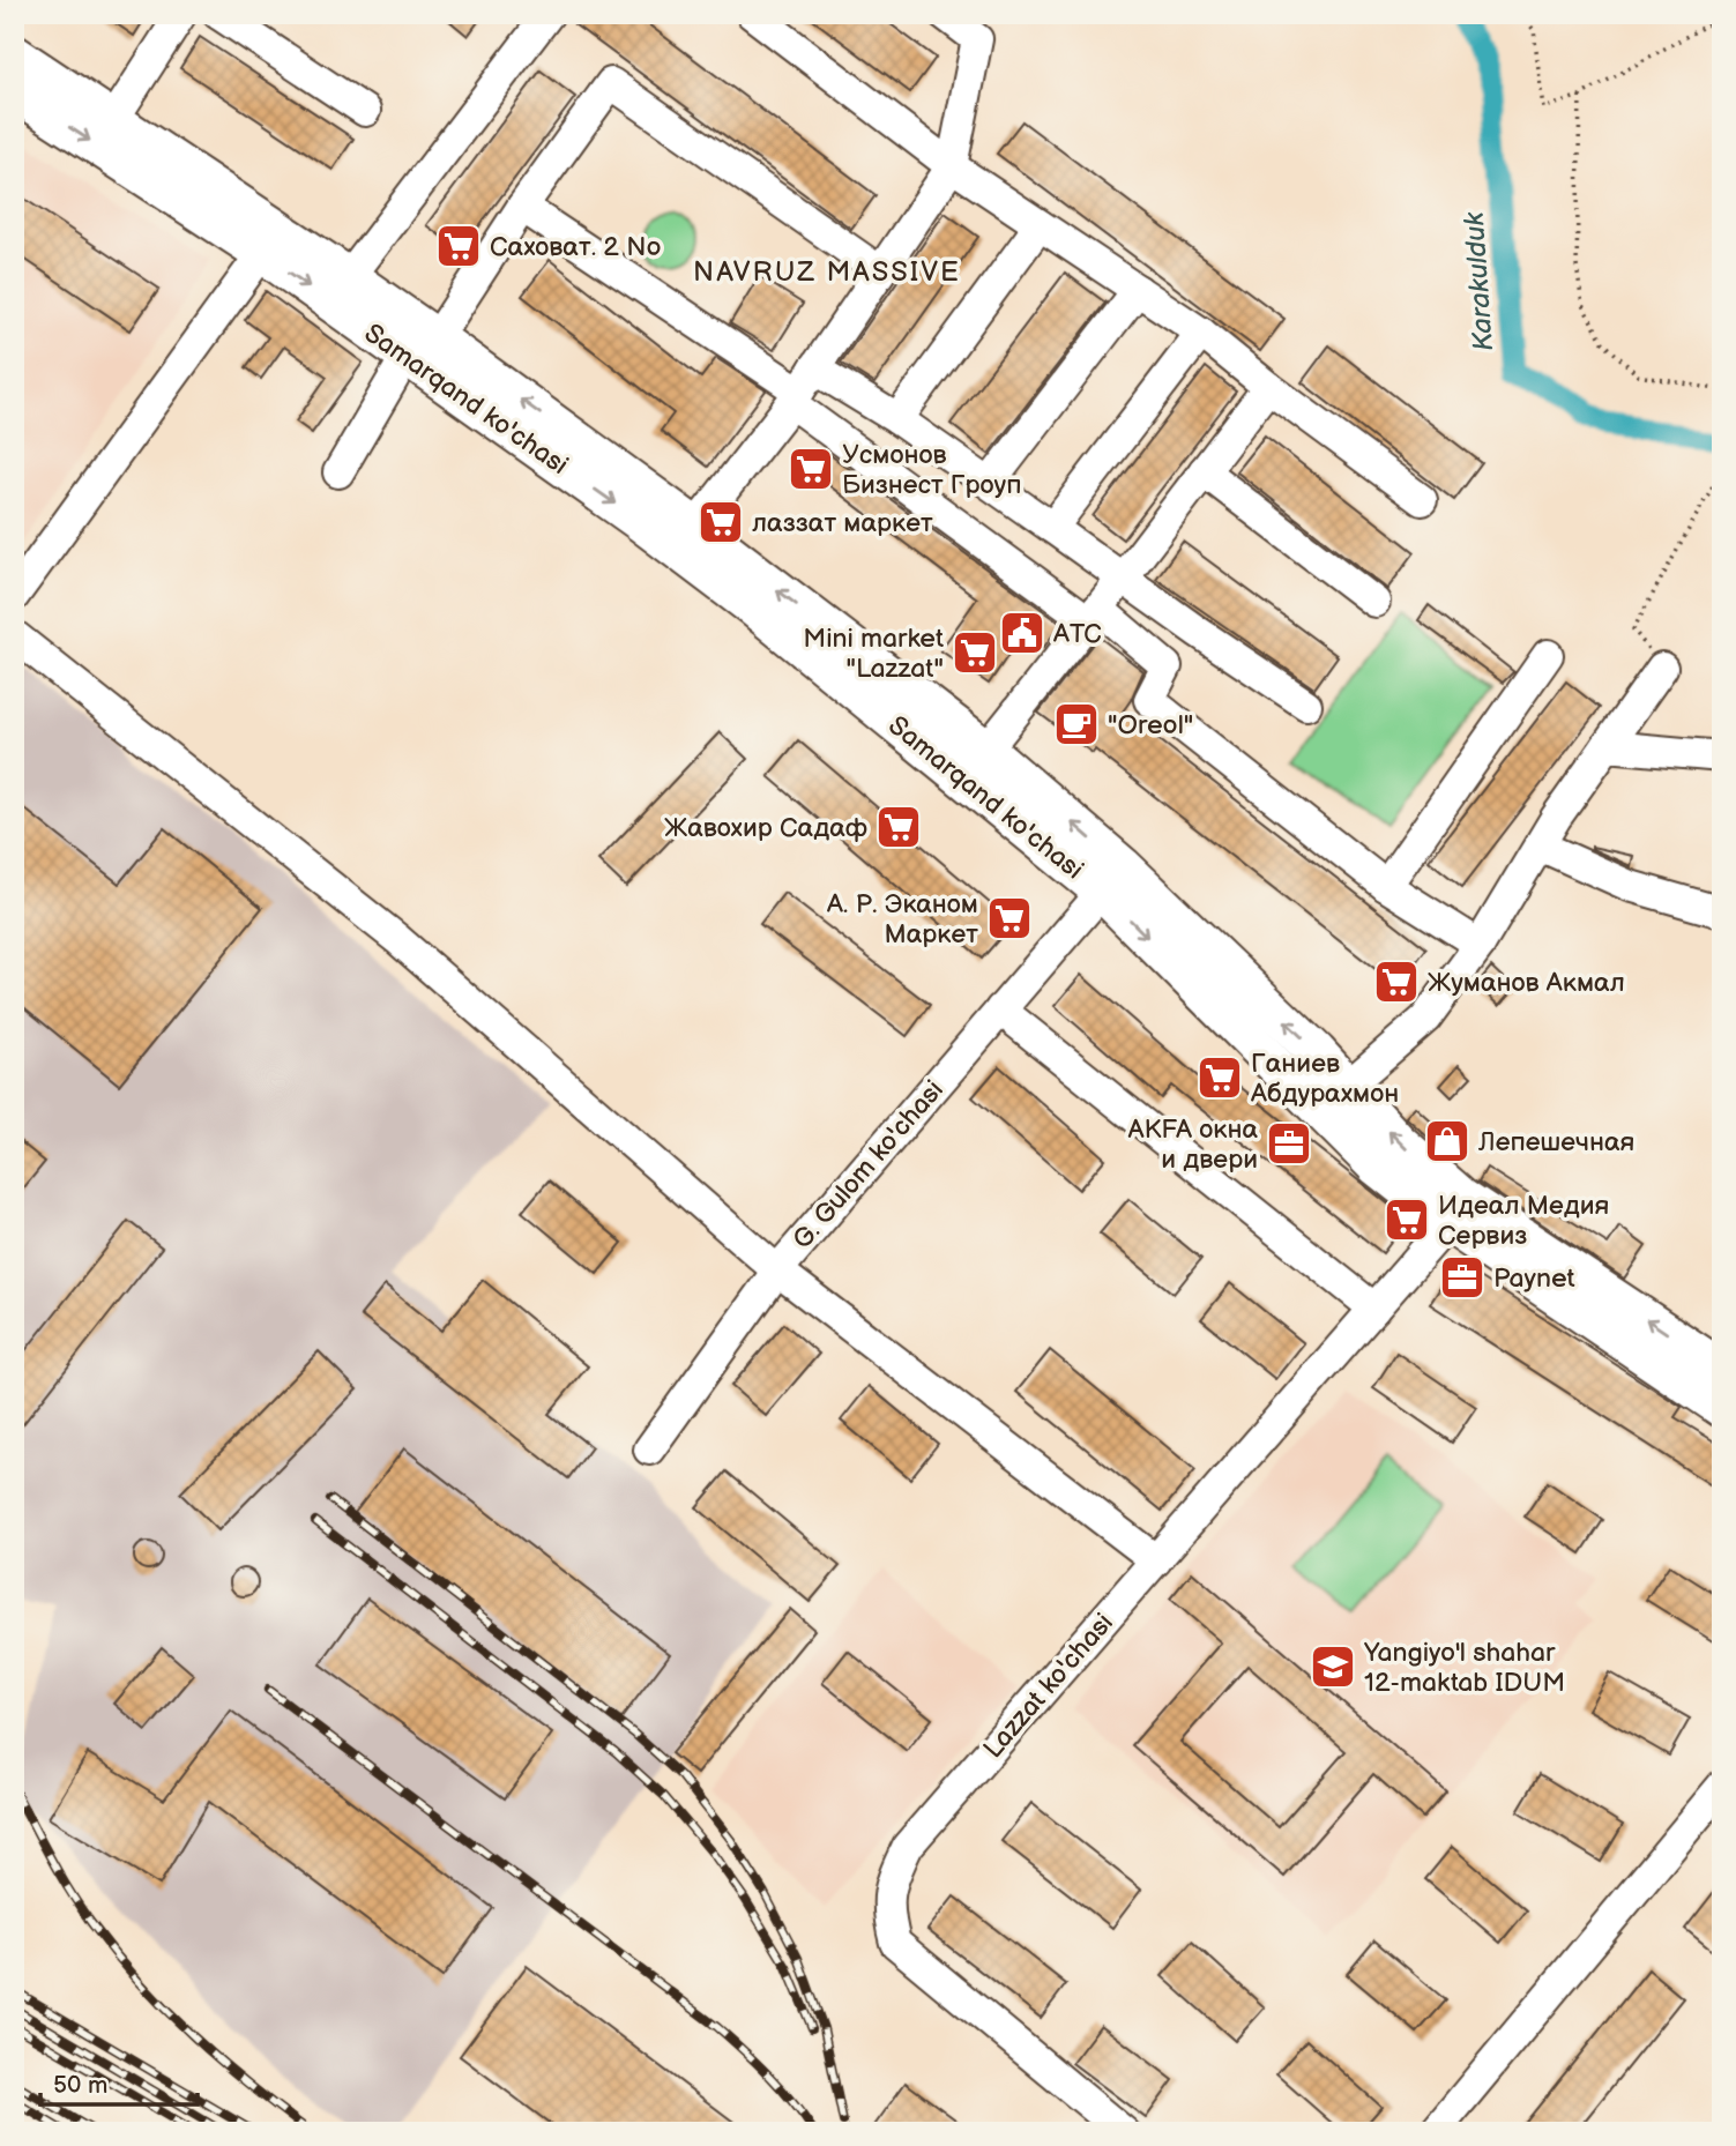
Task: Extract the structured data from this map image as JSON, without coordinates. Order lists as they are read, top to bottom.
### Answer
{
  "streets": {
    "main road": ["Samarqand ko'chasi"],
    "street": ["G. Gulom ko'chasi", "Lazzat ko'chasi"]
  },
  "crossings": [
    ["Samarqand ko'chasi", "G. Gulom ko'chasi"],
    ["Samarqand ko'chasi", "Lazzat ko'chasi"]
  ],
  "districts": ["NAVRUZ MASSIVE"],
  "water": ["Karakulduk"],
  "places": {
    "supermarket": [
      "Саховат. 2 No",
      "Усмонов Бизнест Гроуп",
      "лаззат маркет",
      "Mini market \"Lazzat\"",
      "Жавохир Садаф",
      "А. Р. Эканом Маркет",
      "Жуманов Акмал",
      "Ганиев Абдурахмон",
      "Идеал Медия Сервиз"
    ],
    "public building": ["АТС"],
    "cafe": ["\"Oreol\""],
    "shop": ["Лепешечная"],
    "office": ["AKFA окна и двери", "Paynet"],
    "school or university": ["Yangiyo'l shahar 12-maktab IDUM"]
  },
  "scale_bar": "50 m"
}
